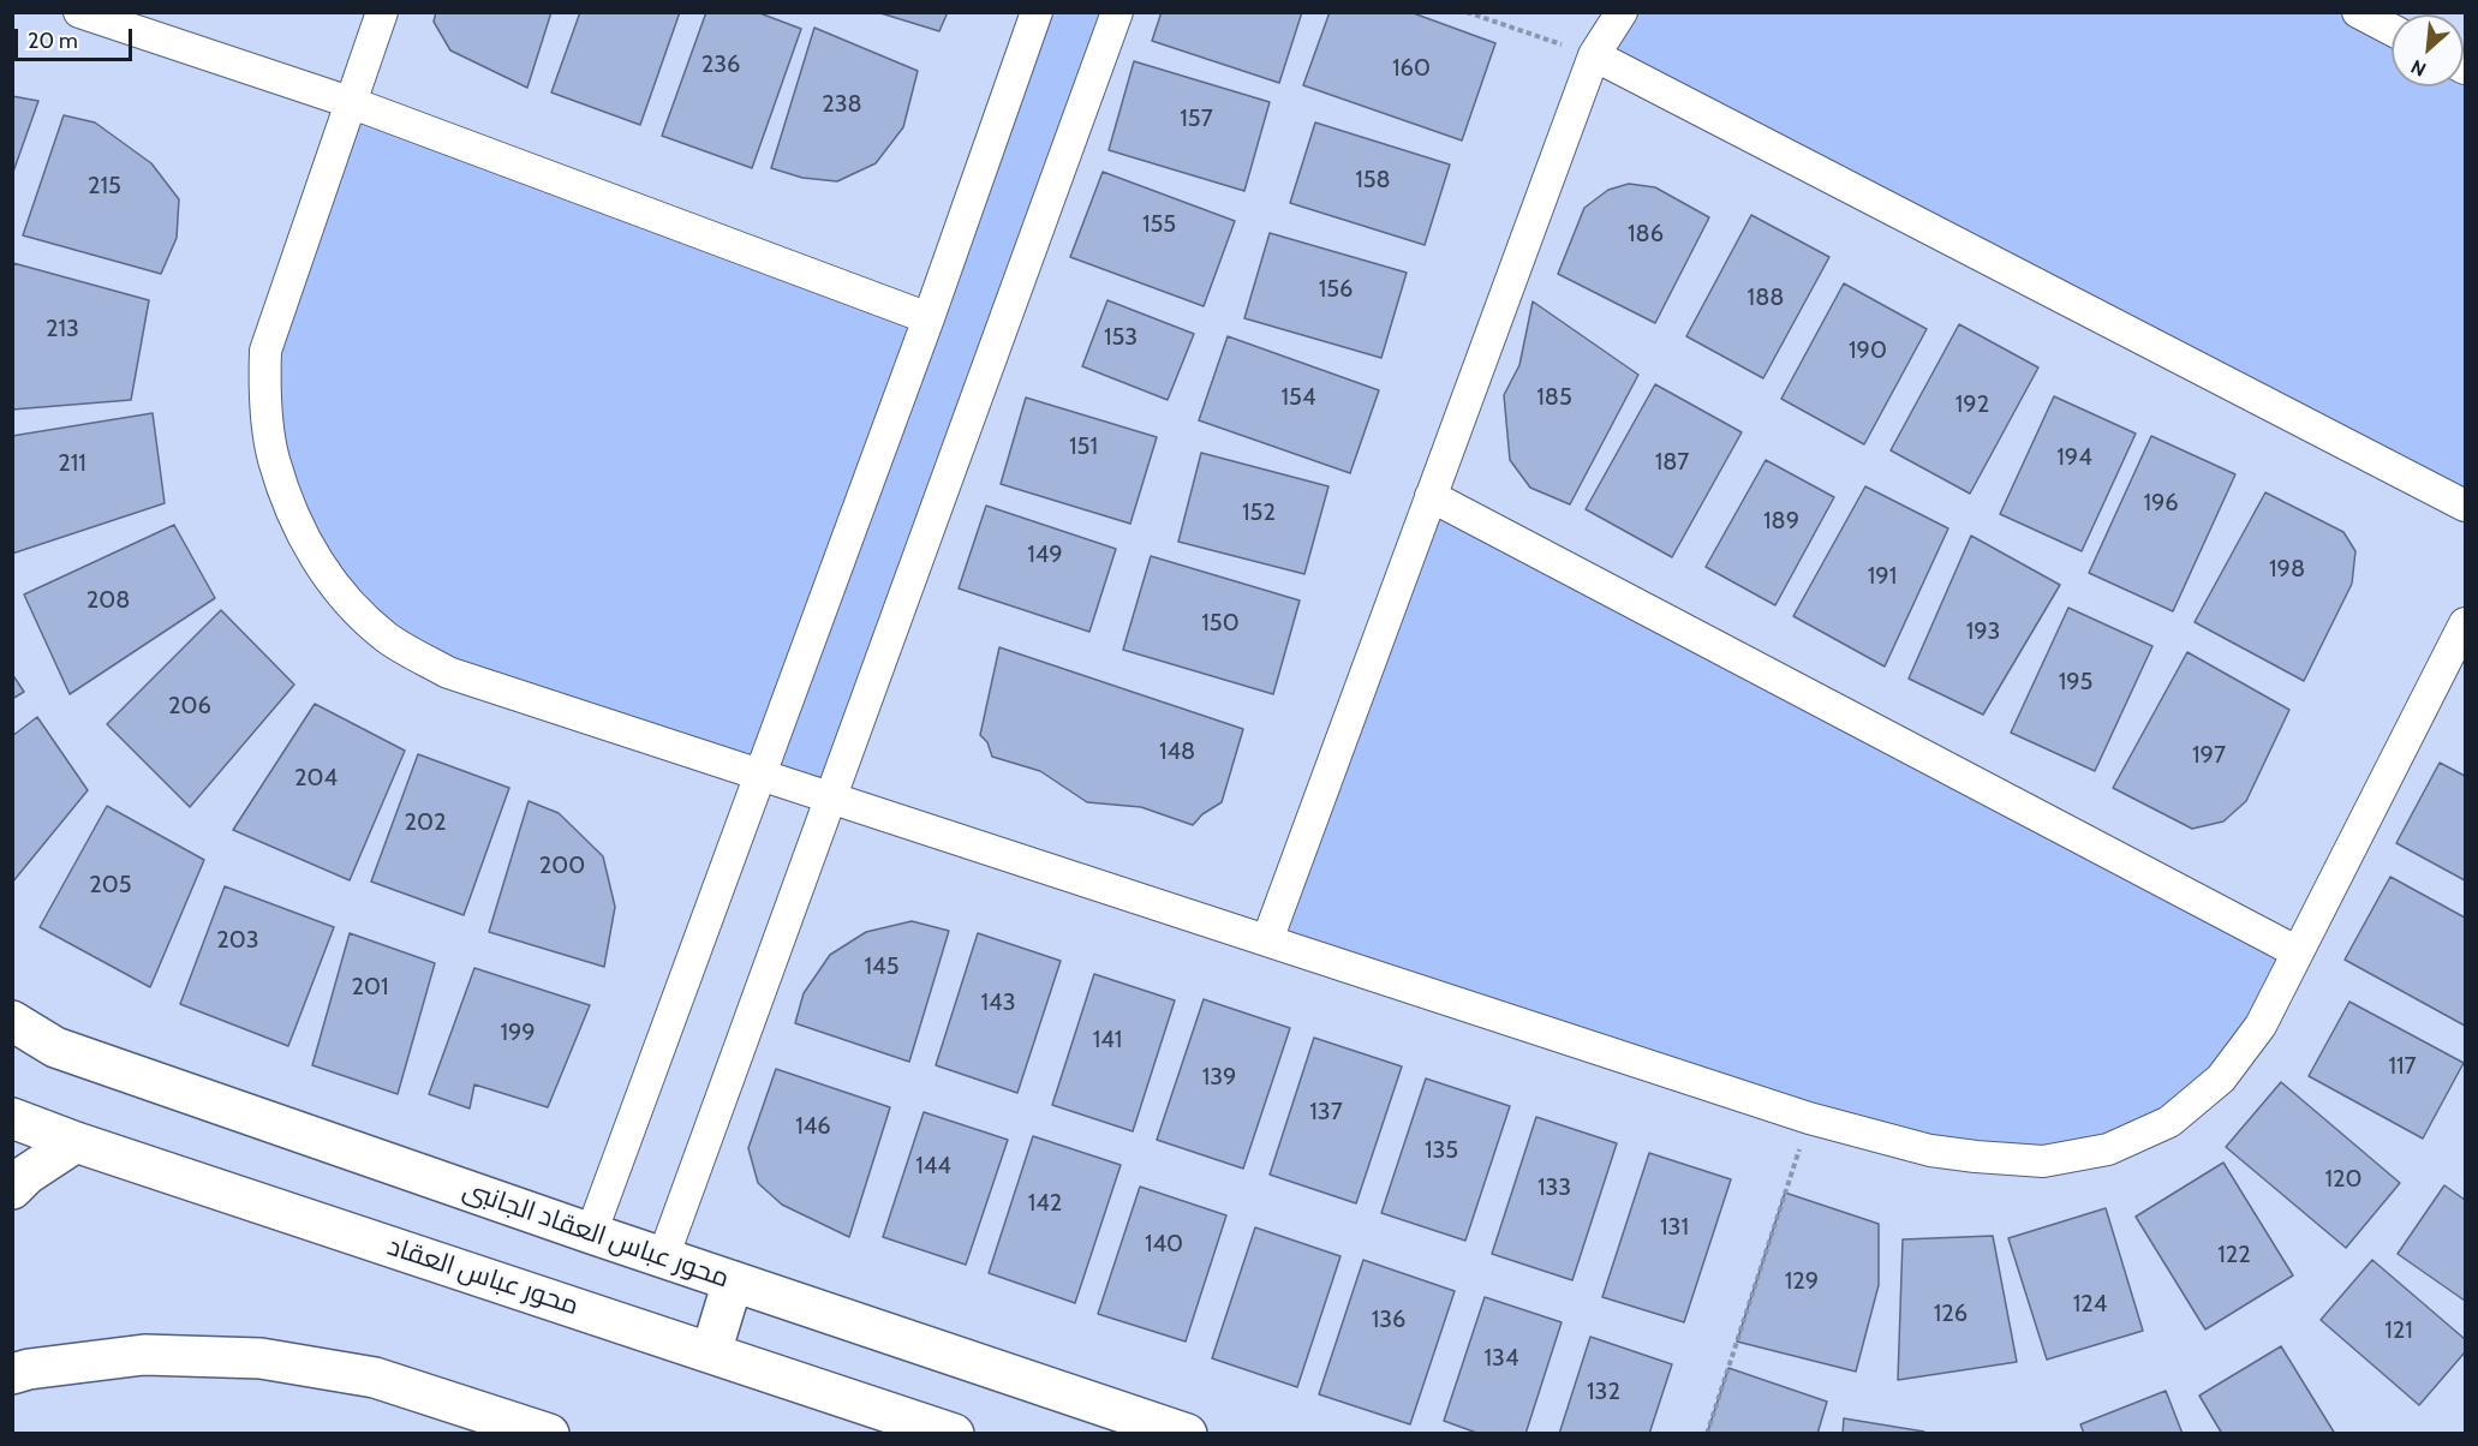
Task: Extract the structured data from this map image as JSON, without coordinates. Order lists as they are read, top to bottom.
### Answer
{
  "streets": {
    "main road": ["محور عباس العقاد الجانبى", "محور عباس العقاد"]
  },
  "house_numbers": [
    "236",
    "160",
    "238",
    "157",
    "158",
    "215",
    "155",
    "186",
    "156",
    "188",
    "213",
    "153",
    "190",
    "154",
    "185",
    "192",
    "151",
    "194",
    "187",
    "211",
    "196",
    "152",
    "189",
    "149",
    "198",
    "191",
    "208",
    "150",
    "193",
    "195",
    "206",
    "148",
    "197",
    "204",
    "202",
    "200",
    "205",
    "203",
    "145",
    "201",
    "143",
    "199",
    "141",
    "117",
    "139",
    "137",
    "146",
    "135",
    "144",
    "120",
    "133",
    "142",
    "131",
    "140",
    "122",
    "129",
    "124",
    "126",
    "136",
    "121",
    "134",
    "132"
  ],
  "scale_bar": "20 m",
  "north": "bottom left"
}
